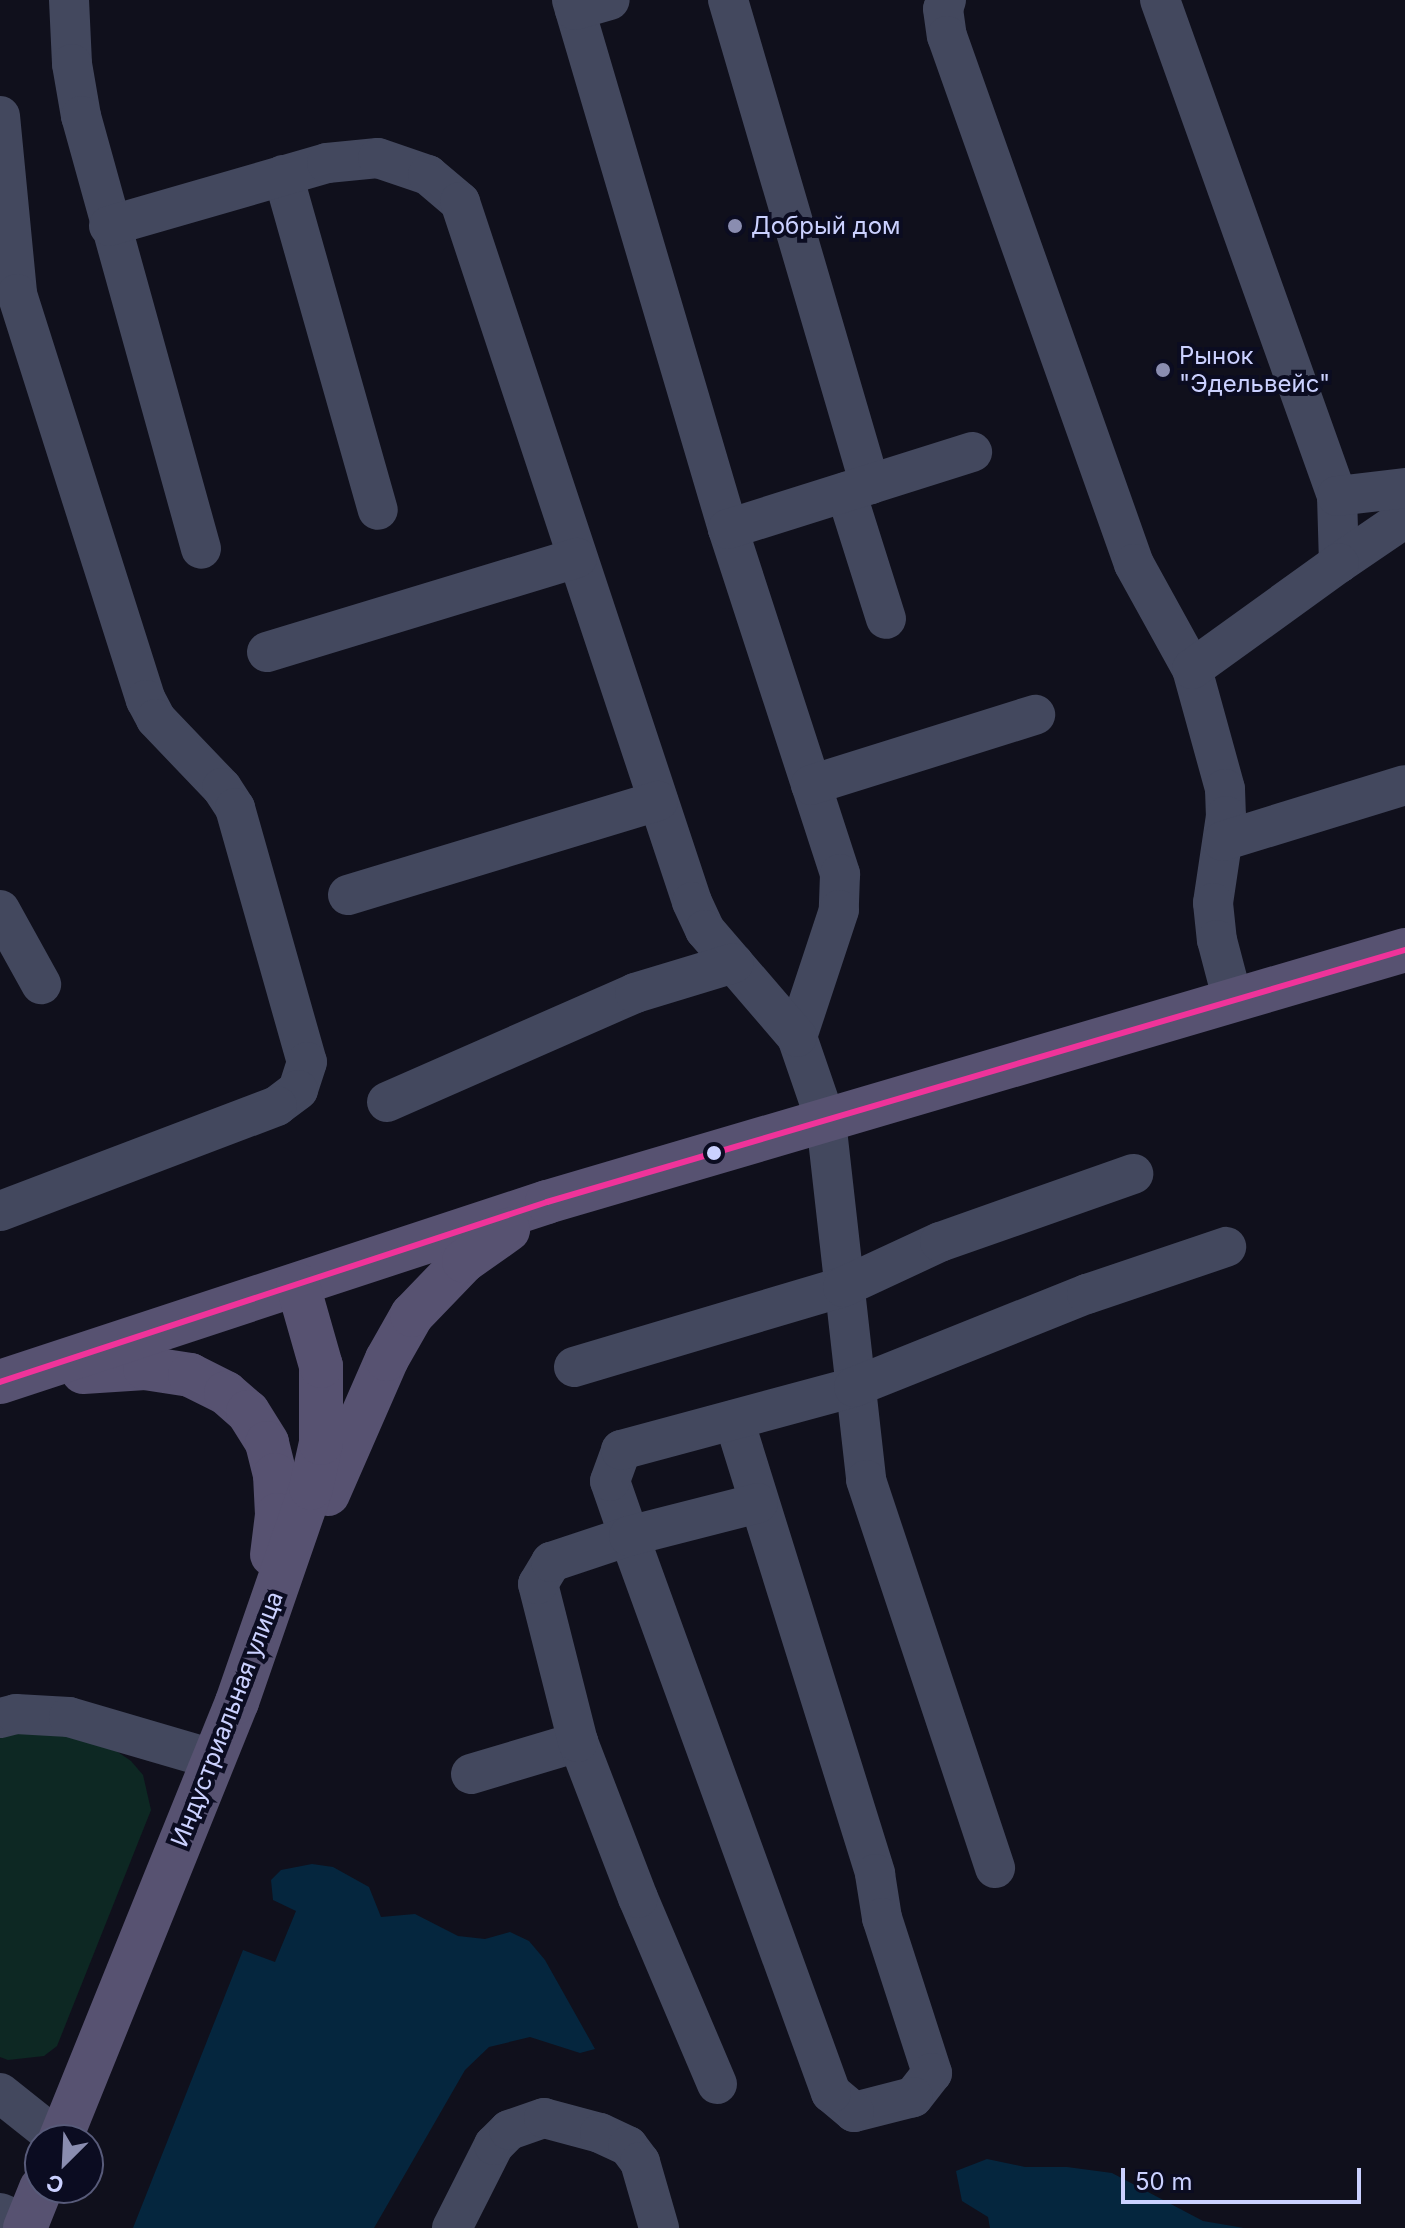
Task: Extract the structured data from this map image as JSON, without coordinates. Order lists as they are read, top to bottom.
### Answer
{
  "streets": {
    "main road": ["Индустриальная улица"]
  },
  "places": ["Добрый дом", "Рынок \"Эдельвейс\""],
  "scale_bar": "50 m",
  "north": "bottom left"
}
